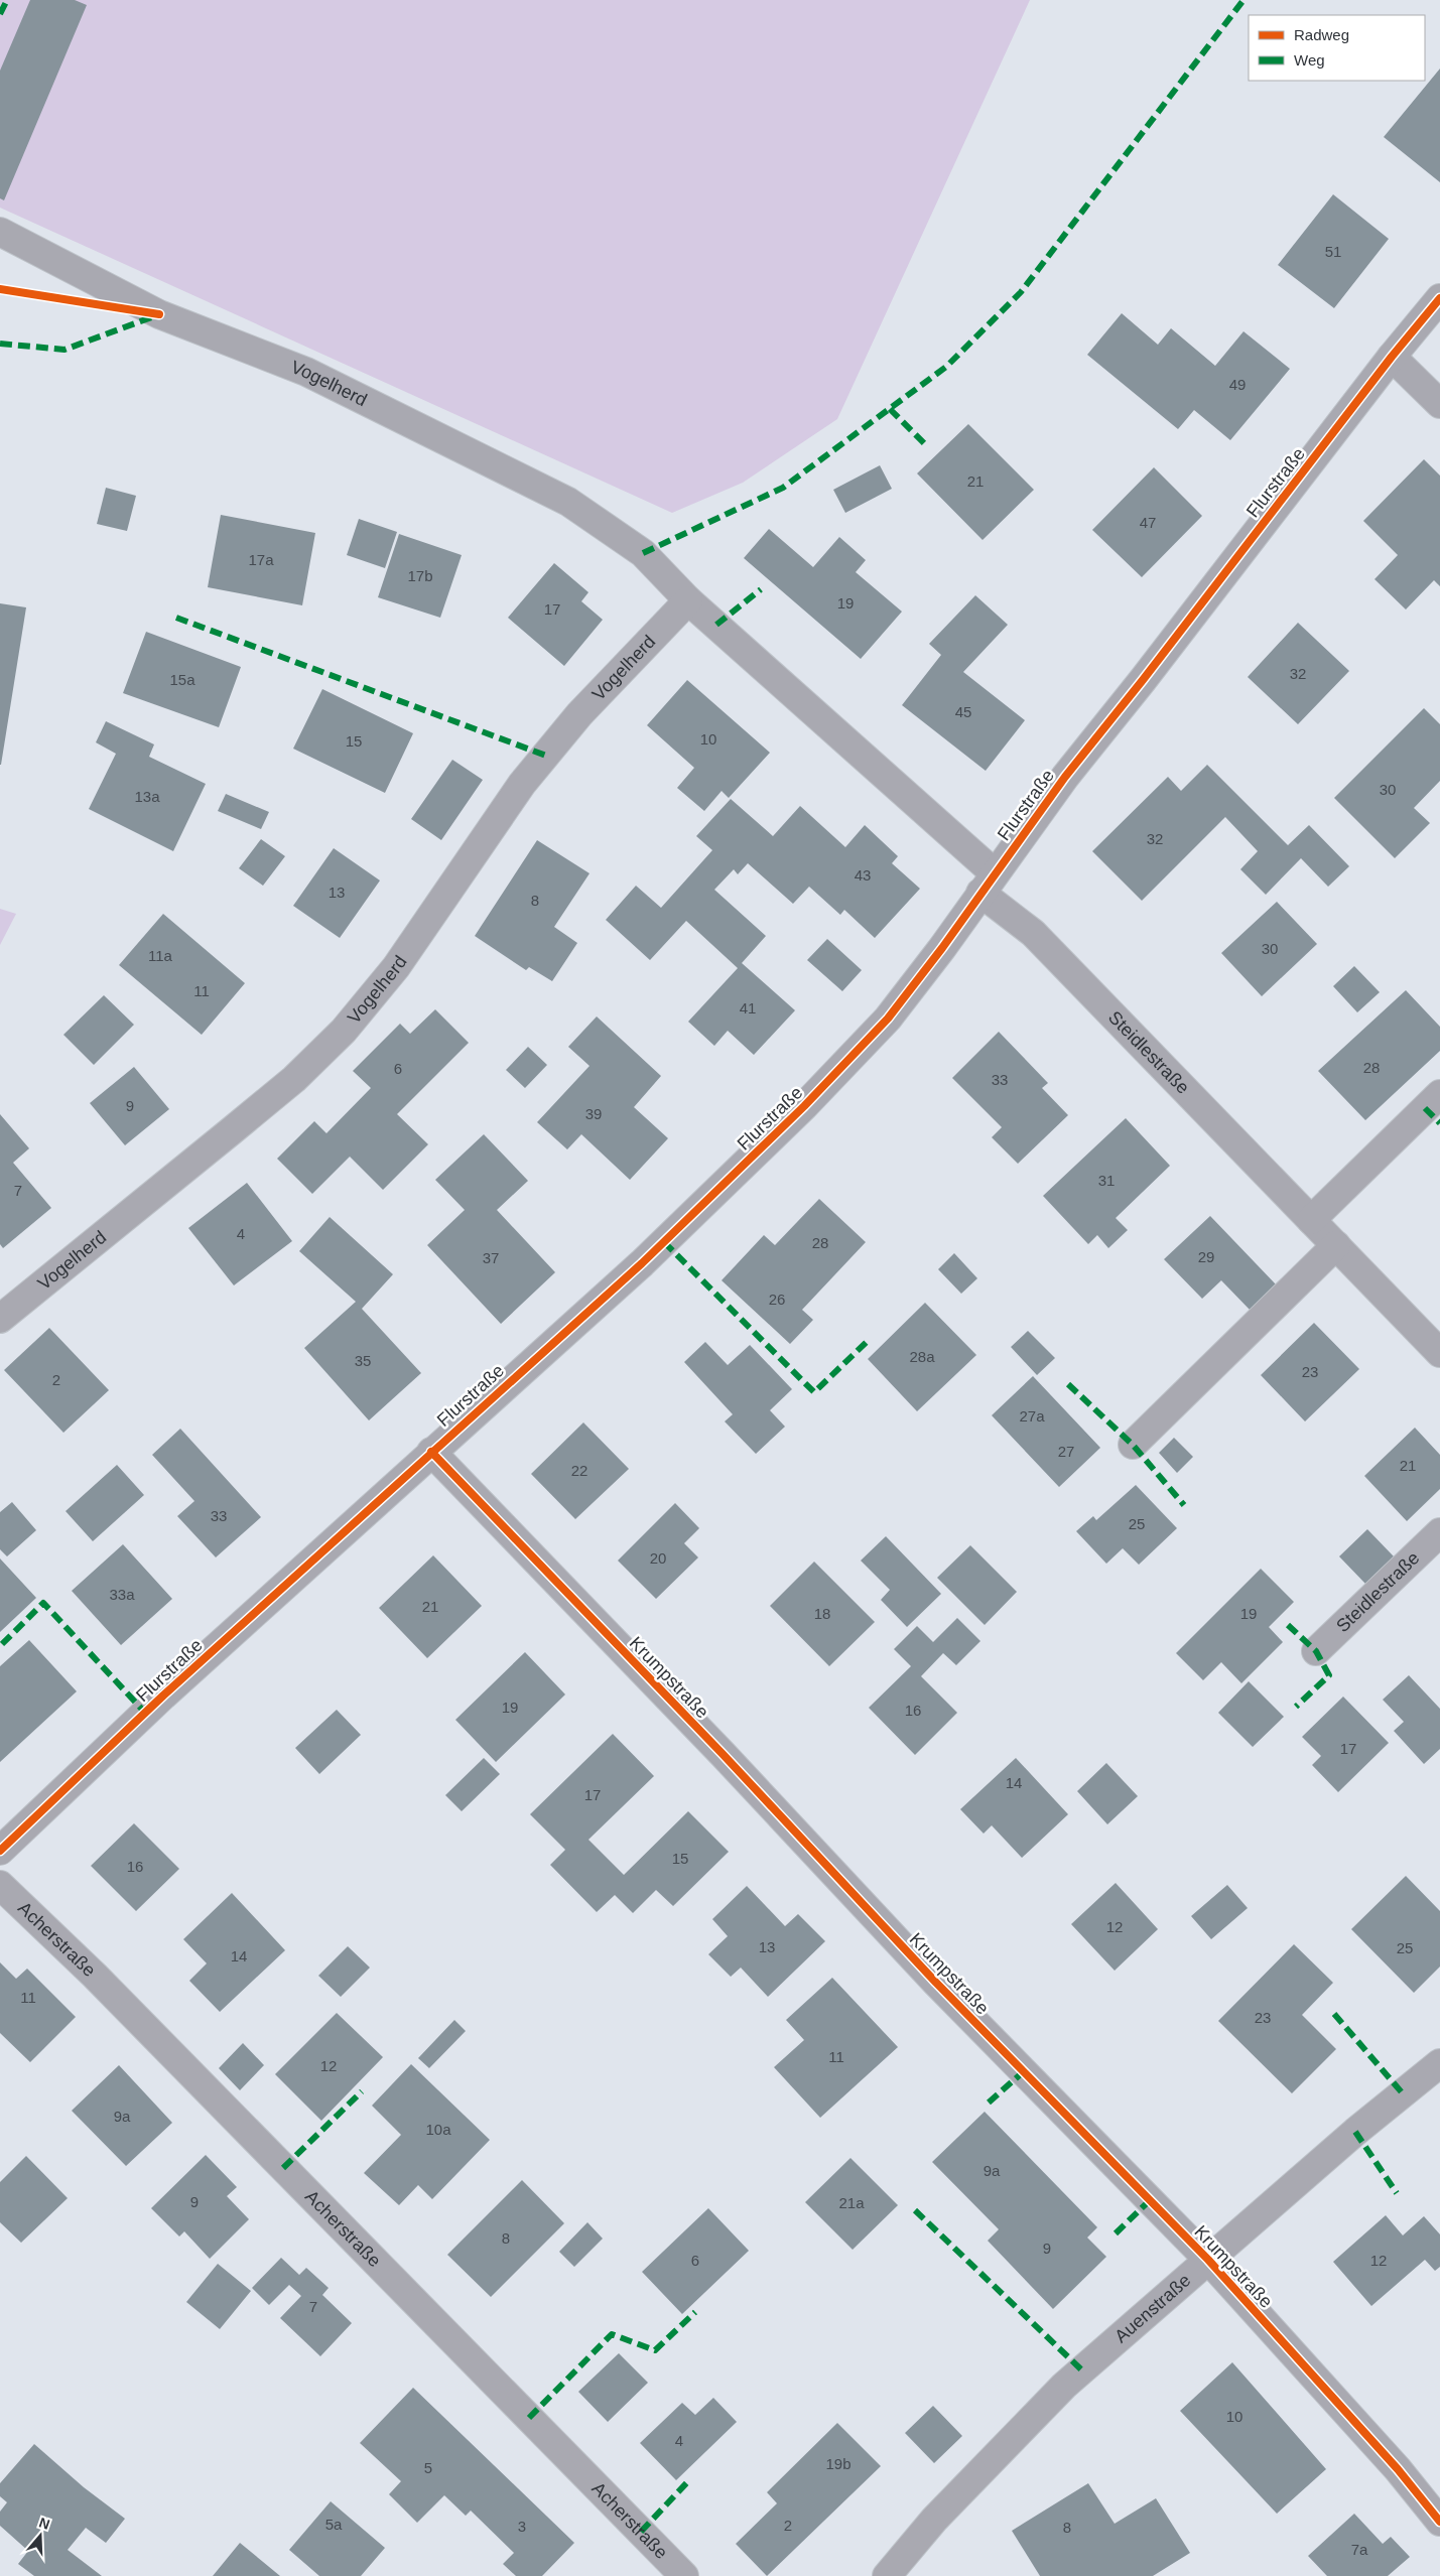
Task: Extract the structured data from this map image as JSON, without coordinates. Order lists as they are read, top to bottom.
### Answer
{
  "streets": {
    "street": [
      "Vogelherd",
      "Flurstraße",
      "Steidlestraße",
      "Krumpstraße",
      "Acherstraße",
      "Auenstraße"
    ]
  },
  "crossings": [
    ["Vogelherd", "Flurstraße"],
    ["Vogelherd", "Steidlestraße"],
    ["Flurstraße", "Steidlestraße"],
    ["Flurstraße", "Krumpstraße"],
    ["Krumpstraße", "Auenstraße"]
  ],
  "house_numbers": [
    "51",
    "49",
    "21",
    "47",
    "17a",
    "17b",
    "19",
    "17",
    "32",
    "15a",
    "45",
    "10",
    "15",
    "30",
    "13a",
    "32",
    "43",
    "13",
    "8",
    "30",
    "11a",
    "11",
    "41",
    "28",
    "6",
    "33",
    "9",
    "39",
    "31",
    "7",
    "4",
    "28",
    "29",
    "37",
    "26",
    "28a",
    "35",
    "23",
    "2",
    "27a",
    "27",
    "21",
    "22",
    "33",
    "25",
    "20",
    "33a",
    "21",
    "18",
    "19",
    "19",
    "16",
    "17",
    "14",
    "17",
    "15",
    "16",
    "12",
    "13",
    "25",
    "14",
    "11",
    "23",
    "11",
    "12",
    "9a",
    "10a",
    "9a",
    "9",
    "21a",
    "8",
    "9",
    "6",
    "12",
    "7",
    "10",
    "4",
    "19b",
    "5",
    "5a",
    "2",
    "3",
    "8",
    "7a"
  ],
  "legend": ["Radweg", "Weg"],
  "north": "top"
}
